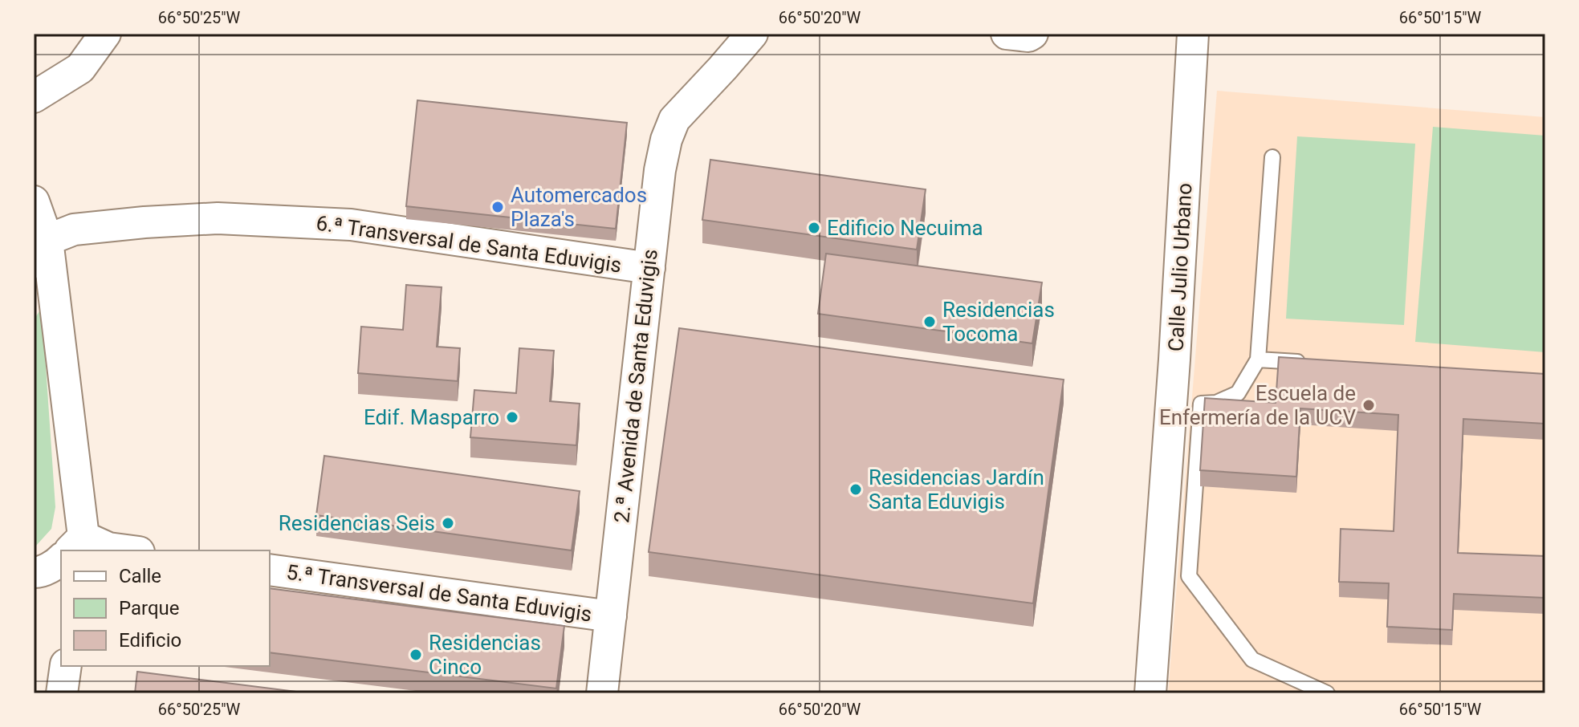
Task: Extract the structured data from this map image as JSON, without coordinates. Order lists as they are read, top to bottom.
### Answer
{
  "streets": {
    "street": [
      "6.ª Transversal de Santa Eduvigis",
      "Calle Julio Urbano",
      "2.ª Avenida de Santa Eduvigis",
      "5.ª Transversal de Santa Eduvigis"
    ]
  },
  "crossings": [
    ["6.ª Transversal de Santa Eduvigis", "2.ª Avenida de Santa Eduvigis"],
    ["2.ª Avenida de Santa Eduvigis", "5.ª Transversal de Santa Eduvigis"]
  ],
  "places": [
    "Automercados Plaza's",
    "Edificio Necuima",
    "Residencias Tocoma",
    "Escuela de Enfermería de la UCV",
    "Edif. Masparro",
    "Residencias Jardín Santa Eduvigis",
    "Residencias Seis",
    "Residencias Cinco"
  ],
  "legend": ["Calle", "Parque", "Edificio"],
  "coordinates": ["66°50'25\"W", "66°50'20\"W", "66°50'15\"W"]
}
